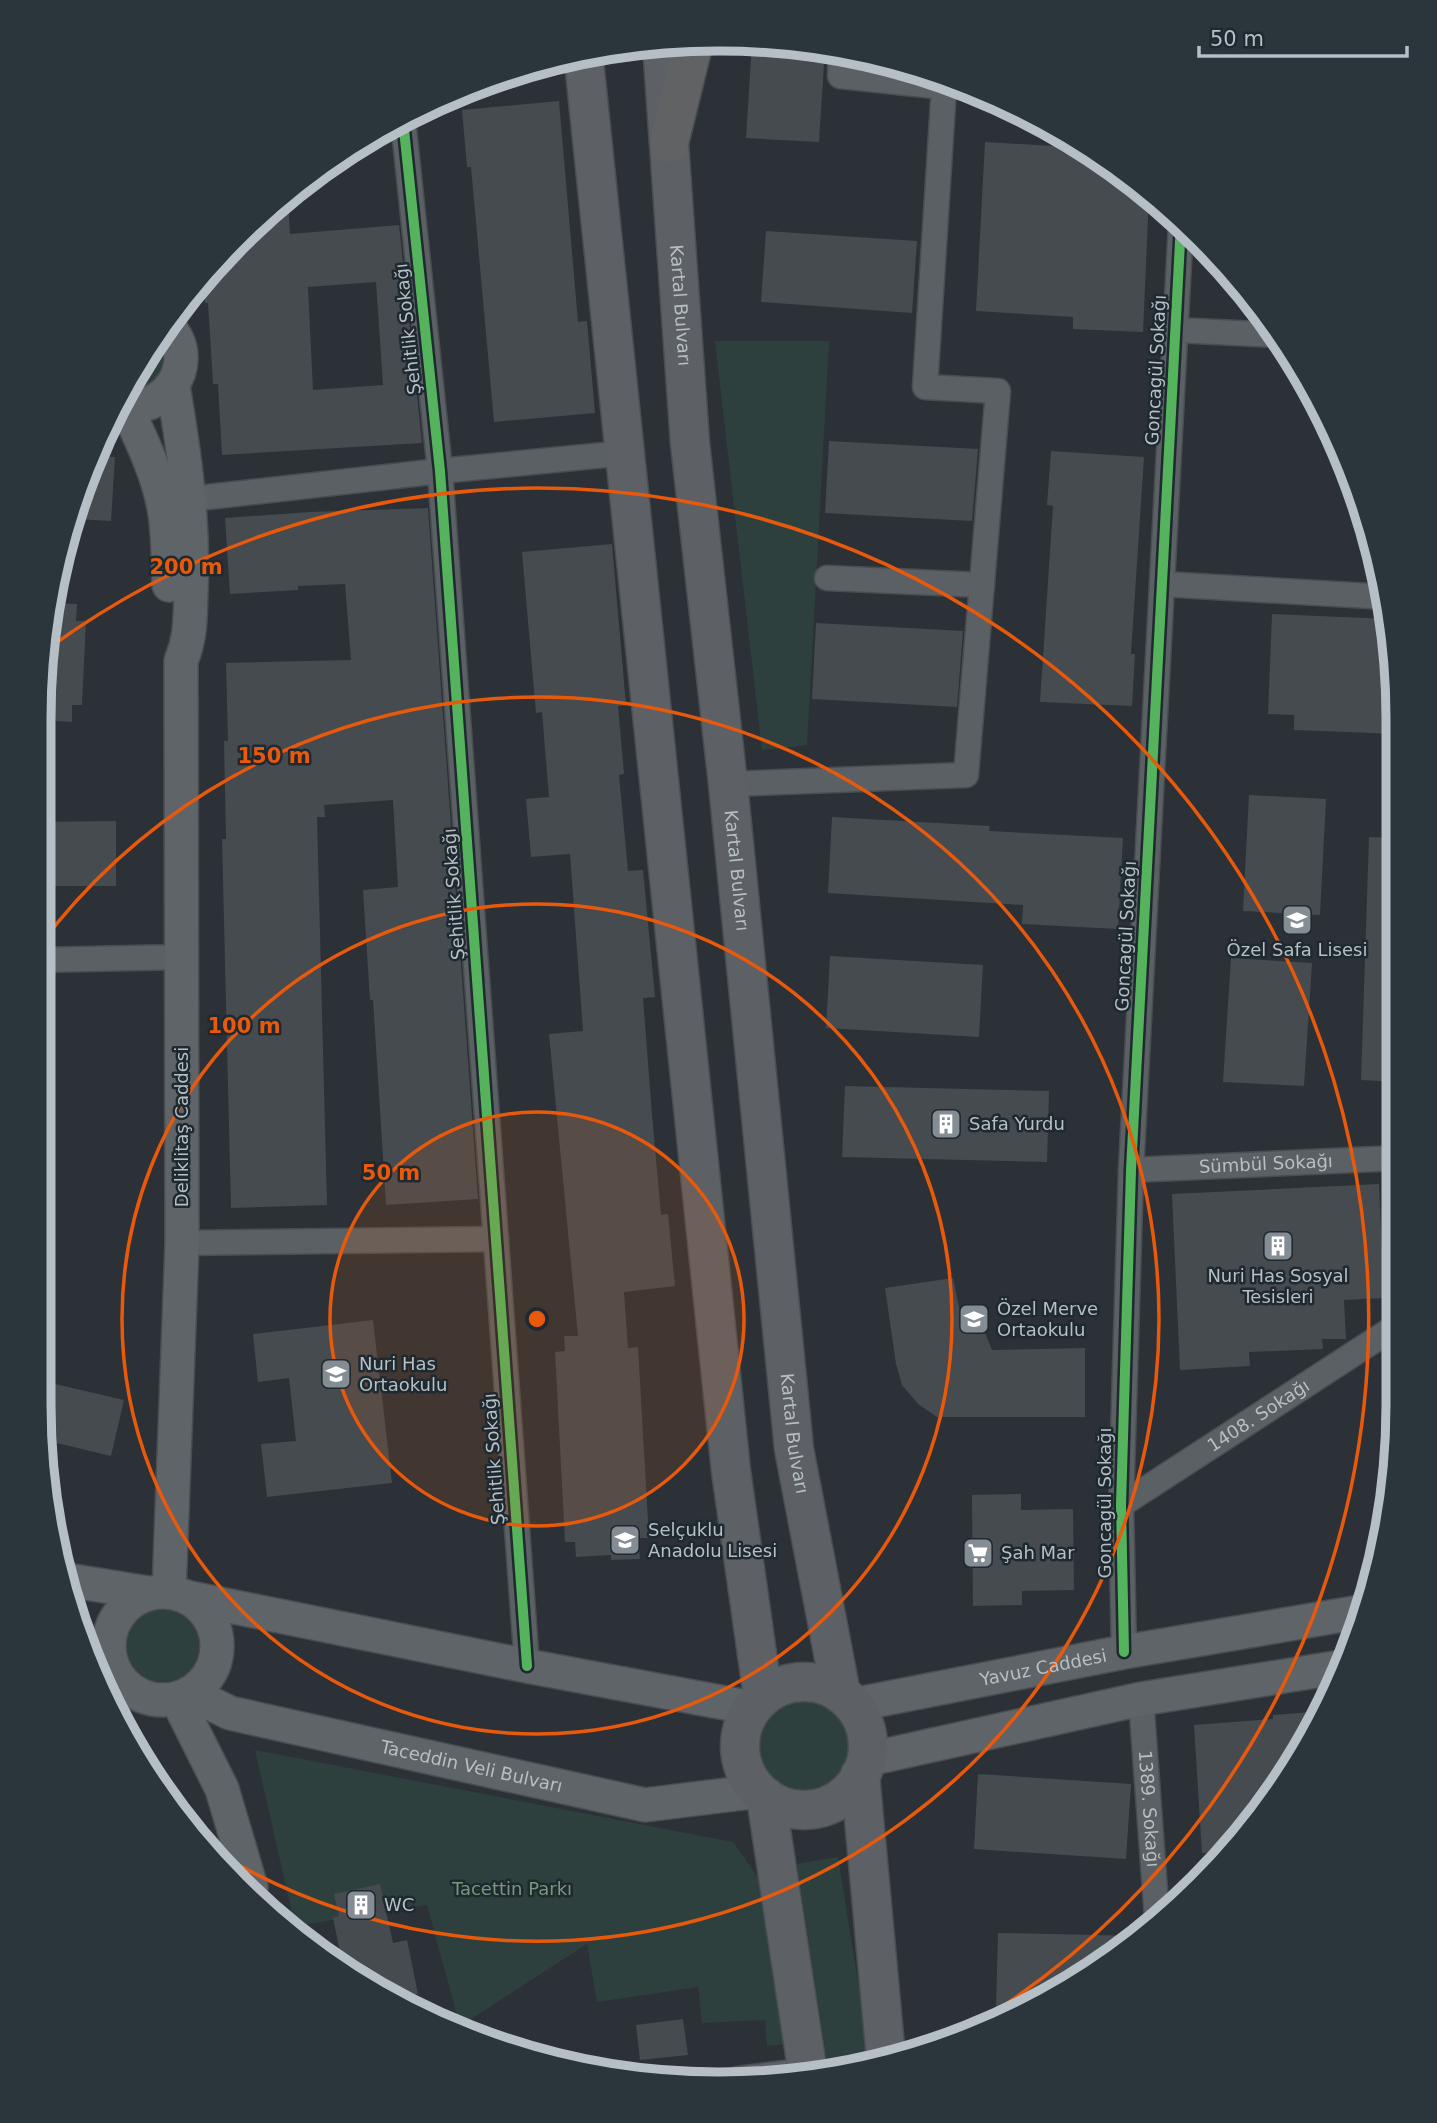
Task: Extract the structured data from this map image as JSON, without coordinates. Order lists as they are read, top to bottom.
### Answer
{
  "streets": {
    "main road": ["Kartal Bulvarı"],
    "street": [
      "Şehitlik Sokağı",
      "Goncagül Sokağı",
      "Deliklitaş Caddesi",
      "Sümbül Sokağı",
      "1408. Sokağı",
      "Yavuz Caddesi",
      "Taceddin Veli Bulvarı",
      "1389. Sokağı"
    ]
  },
  "crossings": [
    ["Kartal Bulvarı", "Yavuz Caddesi"],
    ["Kartal Bulvarı", "Taceddin Veli Bulvarı"],
    ["Goncagül Sokağı", "Sümbül Sokağı"],
    ["Goncagül Sokağı", "1408. Sokağı"],
    ["Goncagül Sokağı", "Yavuz Caddesi"],
    ["Deliklitaş Caddesi", "Taceddin Veli Bulvarı"],
    ["Yavuz Caddesi", "Taceddin Veli Bulvarı"]
  ],
  "parks": ["Tacettin Parkı"],
  "places": {
    "school or university": [
      "Özel Safa Lisesi",
      "Özel Merve Ortaokulu",
      "Nuri Has Ortaokulu",
      "Selçuklu Anadolu Lisesi"
    ],
    "building": ["Safa Yurdu", "Nuri Has Sosyal Tesisleri", "WC"],
    "supermarket": ["Şah Mar"]
  },
  "scale_bar": "50 m",
  "rings": [
    "200 m",
    "150 m",
    "100 m",
    "50 m"
  ]
}
